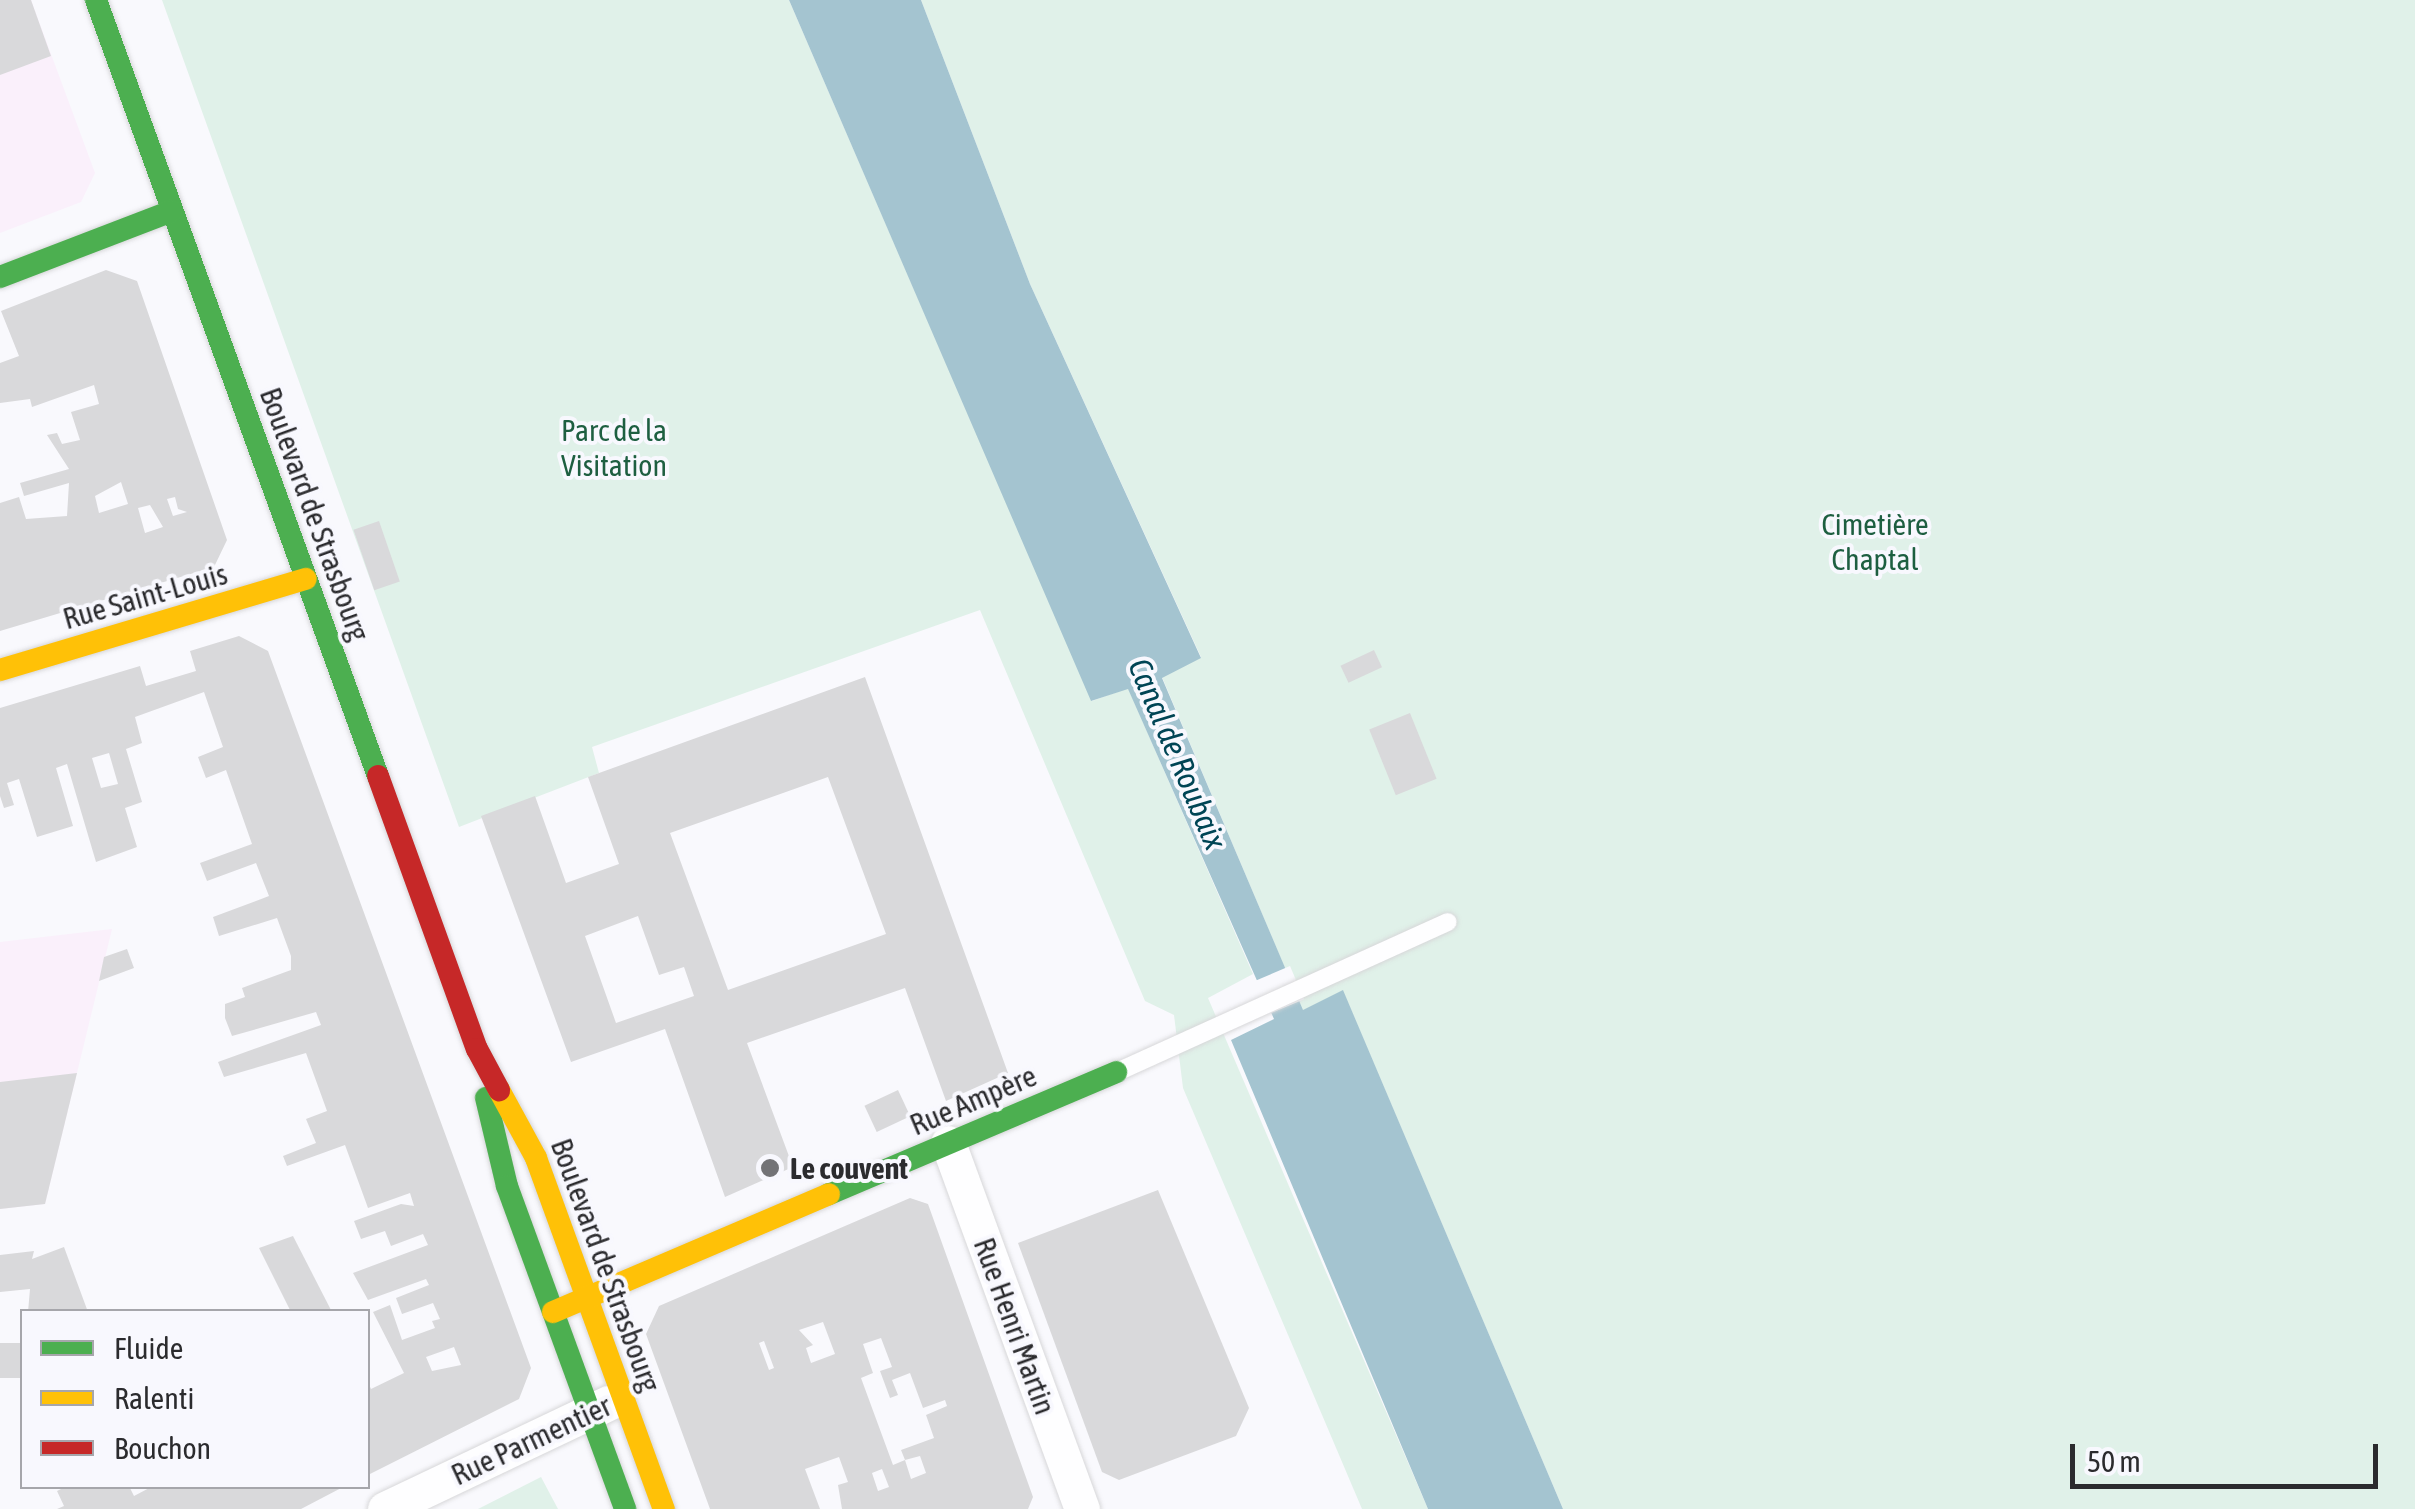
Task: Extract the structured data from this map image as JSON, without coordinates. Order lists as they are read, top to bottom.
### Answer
{
  "streets": {
    "main road": ["Boulevard de Strasbourg", "Rue Saint-Louis", "Rue Ampère"],
    "street": ["Rue Henri Martin", "Rue Parmentier"]
  },
  "crossings": [
    ["Boulevard de Strasbourg", "Rue Saint-Louis"],
    ["Boulevard de Strasbourg", "Rue Ampère"],
    ["Boulevard de Strasbourg", "Rue Parmentier"],
    ["Rue Ampère", "Rue Henri Martin"]
  ],
  "water": ["Canal de Roubaix"],
  "parks": ["Parc de la Visitation", "Cimetière Chaptal"],
  "places": ["Le couvent"],
  "legend": ["Fluide", "Ralenti", "Bouchon"],
  "scale_bar": "50 m"
}
